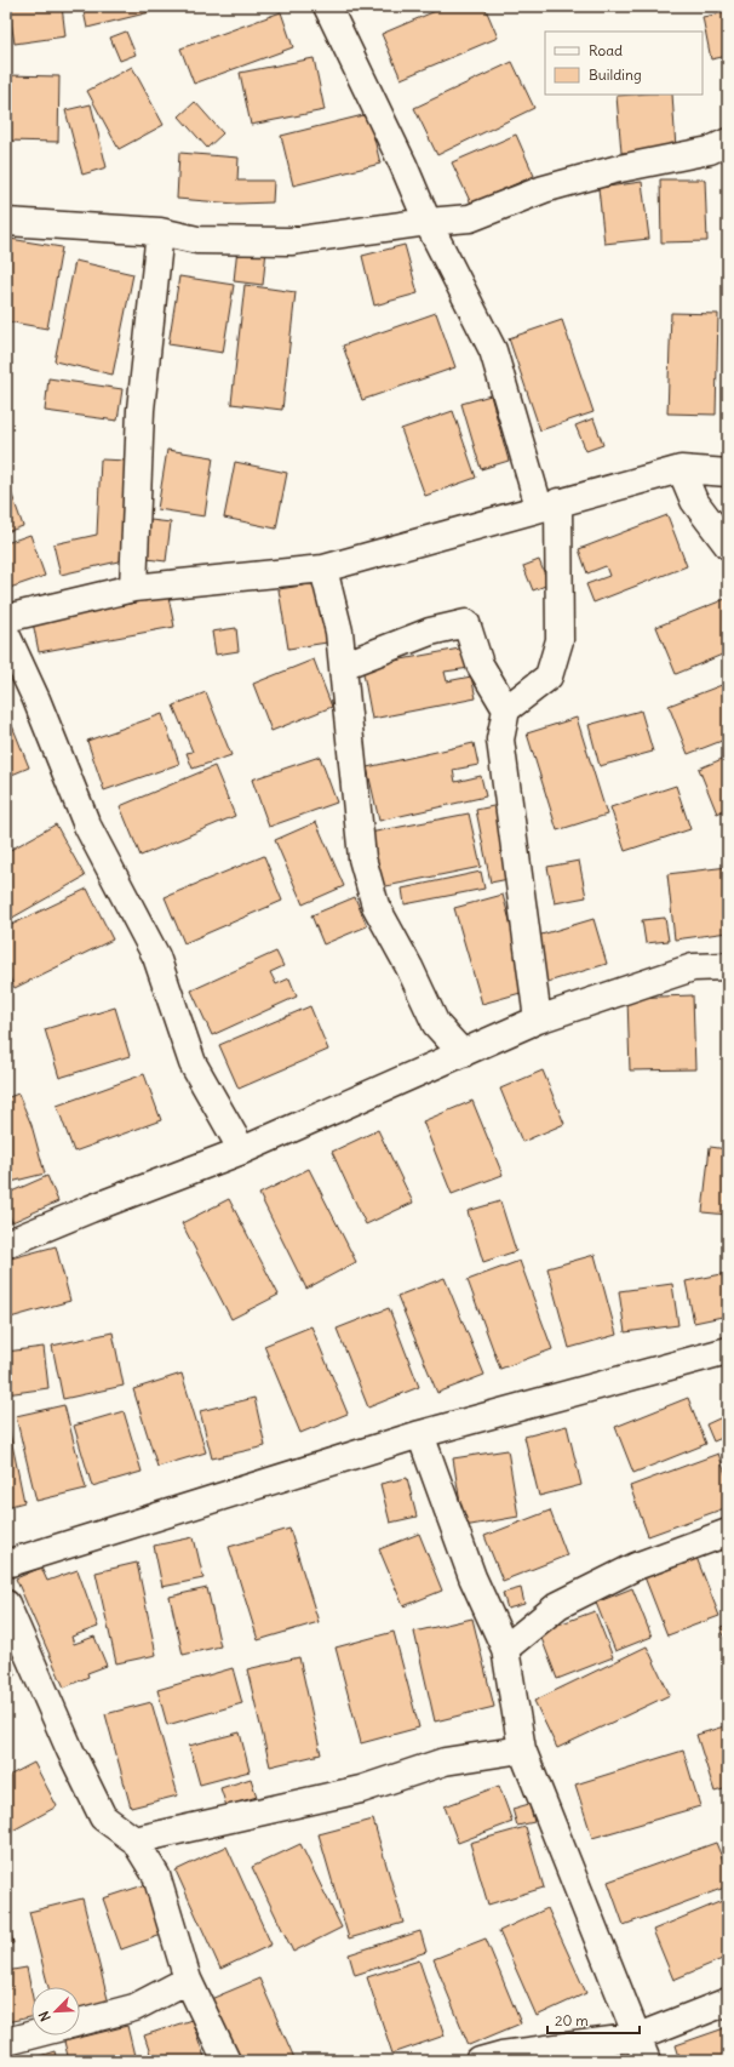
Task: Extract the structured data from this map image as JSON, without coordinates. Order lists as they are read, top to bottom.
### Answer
{
  "legend": ["Road", "Building"],
  "scale_bar": "20 m",
  "north": "bottom left"
}
